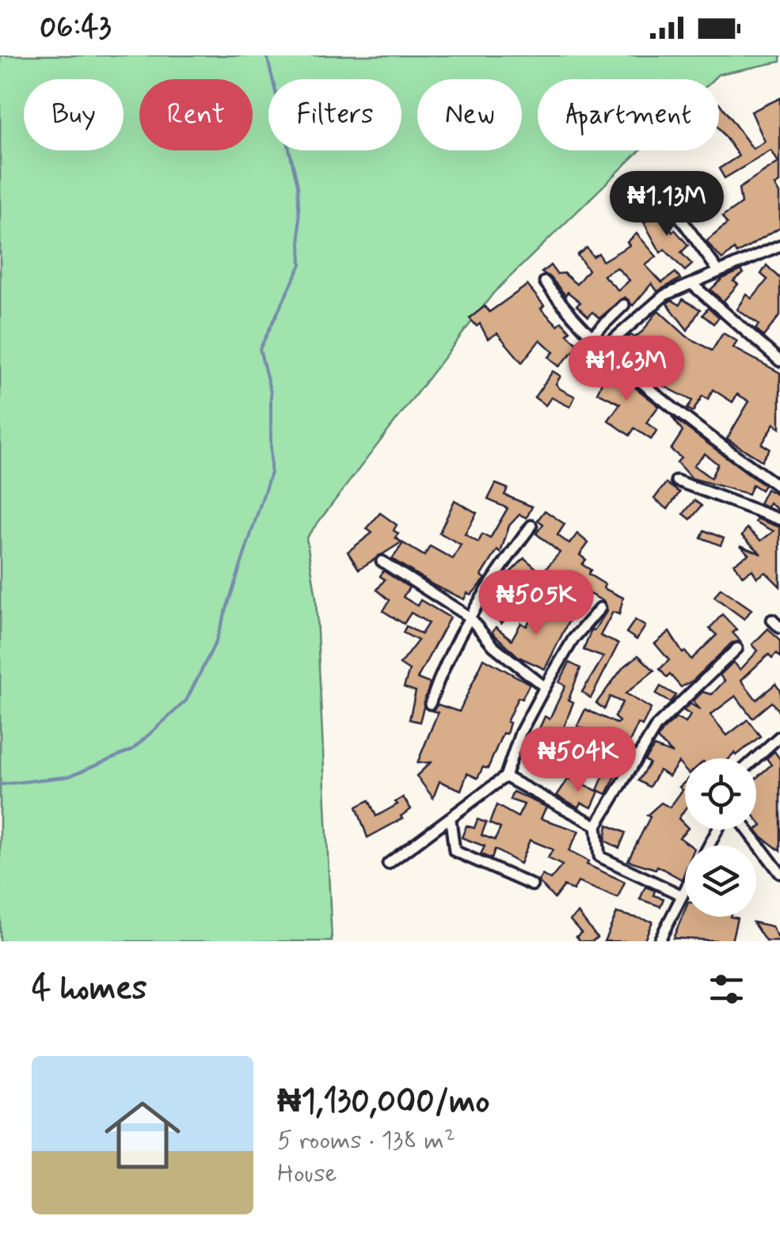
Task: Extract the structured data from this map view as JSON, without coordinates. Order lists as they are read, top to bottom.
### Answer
{
  "page": {
    "status": "06:43",
    "chip": [
      "Buy",
      "Rent",
      "Filters",
      "New",
      "Apartment"
    ],
    "price": [
      "₦1.13M",
      "₦1.63M",
      "₦505K",
      "₦504K"
    ],
    "heading": "4 homes",
    "list": [
      {
        "name": "₦1,130,000/mo",
        "note": "5 rooms · 138 m² · House"
      }
    ]
  }
}
